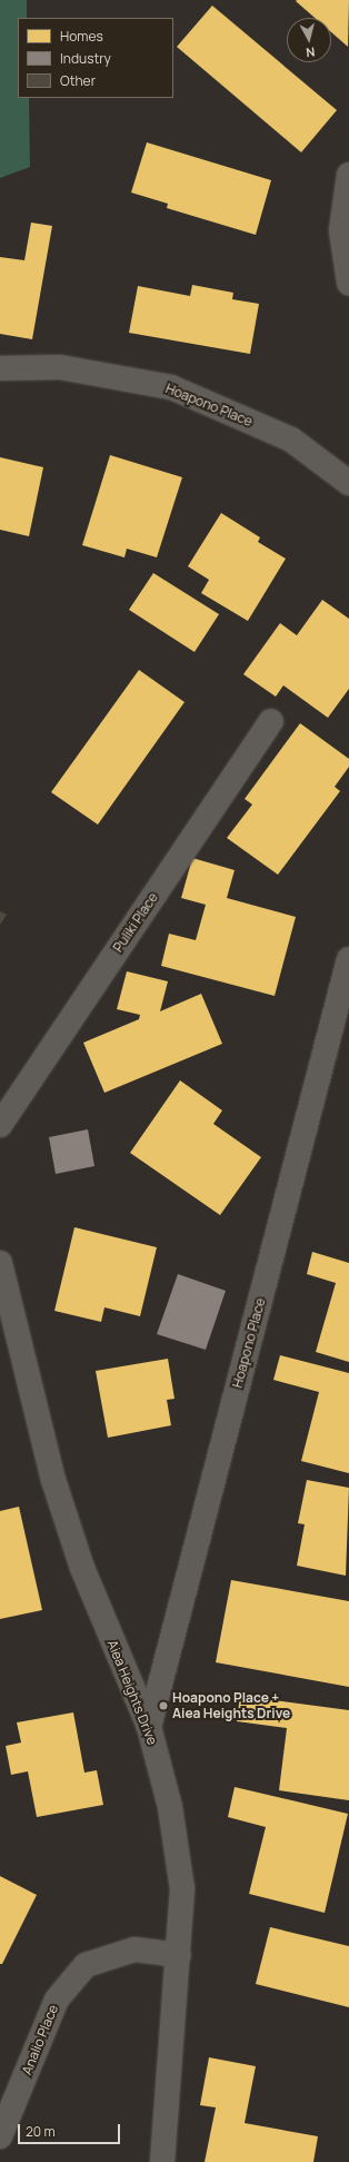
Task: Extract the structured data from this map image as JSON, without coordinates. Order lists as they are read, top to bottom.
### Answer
{
  "streets": {
    "street": [
      "Hoapono Place",
      "Puliki Place",
      "Aiea Heights Drive",
      "Analio Place"
    ]
  },
  "crossings": [
    ["Hoapono Place", "Aiea Heights Drive"],
    ["Aiea Heights Drive", "Analio Place"]
  ],
  "places": ["Hoapono Place + Aiea Heights Drive"],
  "legend": ["Homes", "Industry", "Other"],
  "scale_bar": "20 m",
  "north": "bottom"
}
